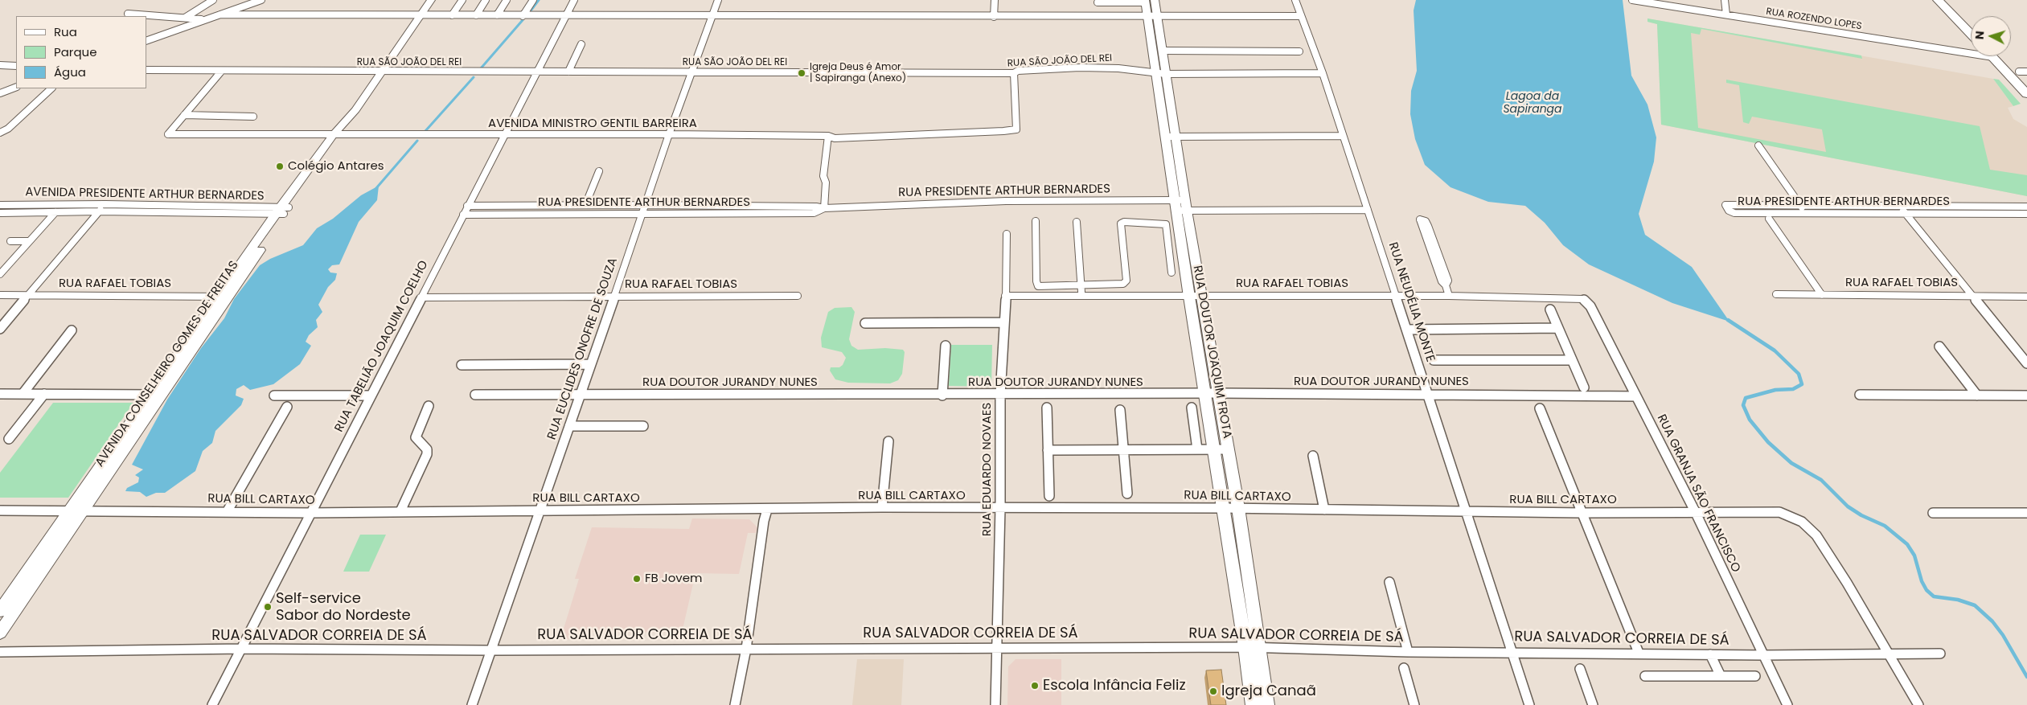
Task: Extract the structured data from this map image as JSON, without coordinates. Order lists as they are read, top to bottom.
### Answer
{
  "streets": {
    "street": [
      "RUA ROZENDO LOPES",
      "RUA SÃO JOÃO DEL REI",
      "AVENIDA MINISTRO GENTIL BARREIRA",
      "RUA PRESIDENTE ARTHUR BERNARDES",
      "AVENIDA PRESIDENTE ARTHUR BERNARDES",
      "RUA RAFAEL TOBIAS",
      "RUA NEUDÉLIA MONTE",
      "RUA TABELIÃO JOAQUIM COELHO",
      "RUA EUCLIDES ONOFRE DE SOUZA",
      "RUA DOUTOR JOAQUIM FROTA",
      "AVENIDA CONSELHEIRO GOMES DE FREITAS",
      "RUA DOUTOR JURANDY NUNES",
      "RUA EDUARDO NOVAES",
      "RUA GRANJA SÃO FRANCISCO",
      "RUA BILL CARTAXO",
      "RUA SALVADOR CORREIA DE SÁ"
    ]
  },
  "crossings": [
    ["RUA SÃO JOÃO DEL REI", "AVENIDA MINISTRO GENTIL BARREIRA"],
    ["RUA SÃO JOÃO DEL REI", "RUA NEUDÉLIA MONTE"],
    ["RUA SÃO JOÃO DEL REI", "RUA TABELIÃO JOAQUIM COELHO"],
    ["RUA SÃO JOÃO DEL REI", "RUA EUCLIDES ONOFRE DE SOUZA"],
    ["RUA SÃO JOÃO DEL REI", "RUA DOUTOR JOAQUIM FROTA"],
    ["RUA SÃO JOÃO DEL REI", "AVENIDA CONSELHEIRO GOMES DE FREITAS"],
    ["AVENIDA MINISTRO GENTIL BARREIRA", "RUA TABELIÃO JOAQUIM COELHO"],
    ["AVENIDA MINISTRO GENTIL BARREIRA", "RUA EUCLIDES ONOFRE DE SOUZA"],
    ["AVENIDA MINISTRO GENTIL BARREIRA", "AVENIDA CONSELHEIRO GOMES DE FREITAS"],
    ["RUA PRESIDENTE ARTHUR BERNARDES", "RUA NEUDÉLIA MONTE"],
    ["RUA PRESIDENTE ARTHUR BERNARDES", "RUA TABELIÃO JOAQUIM COELHO"],
    ["RUA PRESIDENTE ARTHUR BERNARDES", "RUA EUCLIDES ONOFRE DE SOUZA"],
    ["RUA PRESIDENTE ARTHUR BERNARDES", "RUA DOUTOR JOAQUIM FROTA"],
    ["AVENIDA PRESIDENTE ARTHUR BERNARDES", "AVENIDA CONSELHEIRO GOMES DE FREITAS"],
    ["RUA RAFAEL TOBIAS", "RUA NEUDÉLIA MONTE"],
    ["RUA RAFAEL TOBIAS", "RUA TABELIÃO JOAQUIM COELHO"],
    ["RUA RAFAEL TOBIAS", "RUA EUCLIDES ONOFRE DE SOUZA"],
    ["RUA RAFAEL TOBIAS", "RUA DOUTOR JOAQUIM FROTA"],
    ["RUA RAFAEL TOBIAS", "AVENIDA CONSELHEIRO GOMES DE FREITAS"],
    ["RUA RAFAEL TOBIAS", "RUA EDUARDO NOVAES"],
    ["RUA RAFAEL TOBIAS", "RUA GRANJA SÃO FRANCISCO"],
    ["RUA NEUDÉLIA MONTE", "RUA DOUTOR JURANDY NUNES"],
    ["RUA NEUDÉLIA MONTE", "RUA BILL CARTAXO"],
    ["RUA NEUDÉLIA MONTE", "RUA SALVADOR CORREIA DE SÁ"],
    ["RUA TABELIÃO JOAQUIM COELHO", "RUA BILL CARTAXO"],
    ["RUA TABELIÃO JOAQUIM COELHO", "RUA SALVADOR CORREIA DE SÁ"],
    ["RUA EUCLIDES ONOFRE DE SOUZA", "RUA DOUTOR JURANDY NUNES"],
    ["RUA EUCLIDES ONOFRE DE SOUZA", "RUA BILL CARTAXO"],
    ["RUA EUCLIDES ONOFRE DE SOUZA", "RUA SALVADOR CORREIA DE SÁ"],
    ["RUA DOUTOR JOAQUIM FROTA", "RUA DOUTOR JURANDY NUNES"],
    ["RUA DOUTOR JOAQUIM FROTA", "RUA BILL CARTAXO"],
    ["RUA DOUTOR JOAQUIM FROTA", "RUA SALVADOR CORREIA DE SÁ"],
    ["AVENIDA CONSELHEIRO GOMES DE FREITAS", "RUA BILL CARTAXO"],
    ["RUA DOUTOR JURANDY NUNES", "RUA EDUARDO NOVAES"],
    ["RUA DOUTOR JURANDY NUNES", "RUA GRANJA SÃO FRANCISCO"],
    ["RUA EDUARDO NOVAES", "RUA BILL CARTAXO"],
    ["RUA EDUARDO NOVAES", "RUA SALVADOR CORREIA DE SÁ"],
    ["RUA GRANJA SÃO FRANCISCO", "RUA BILL CARTAXO"],
    ["RUA GRANJA SÃO FRANCISCO", "RUA SALVADOR CORREIA DE SÁ"],
    ["RUA BILL CARTAXO", "RUA SALVADOR CORREIA DE SÁ"]
  ],
  "water": ["Lagoa da Sapiranga"],
  "places": [
    "Igreja Deus é Amor | Sapiranga (Anexo)",
    "Colégio Antares",
    "FB Jovem",
    "Self-service Sabor do Nordeste",
    "Escola Infância Feliz",
    "Igreja Canaã"
  ],
  "legend": ["Rua", "Parque", "Água"],
  "north": "left"
}
